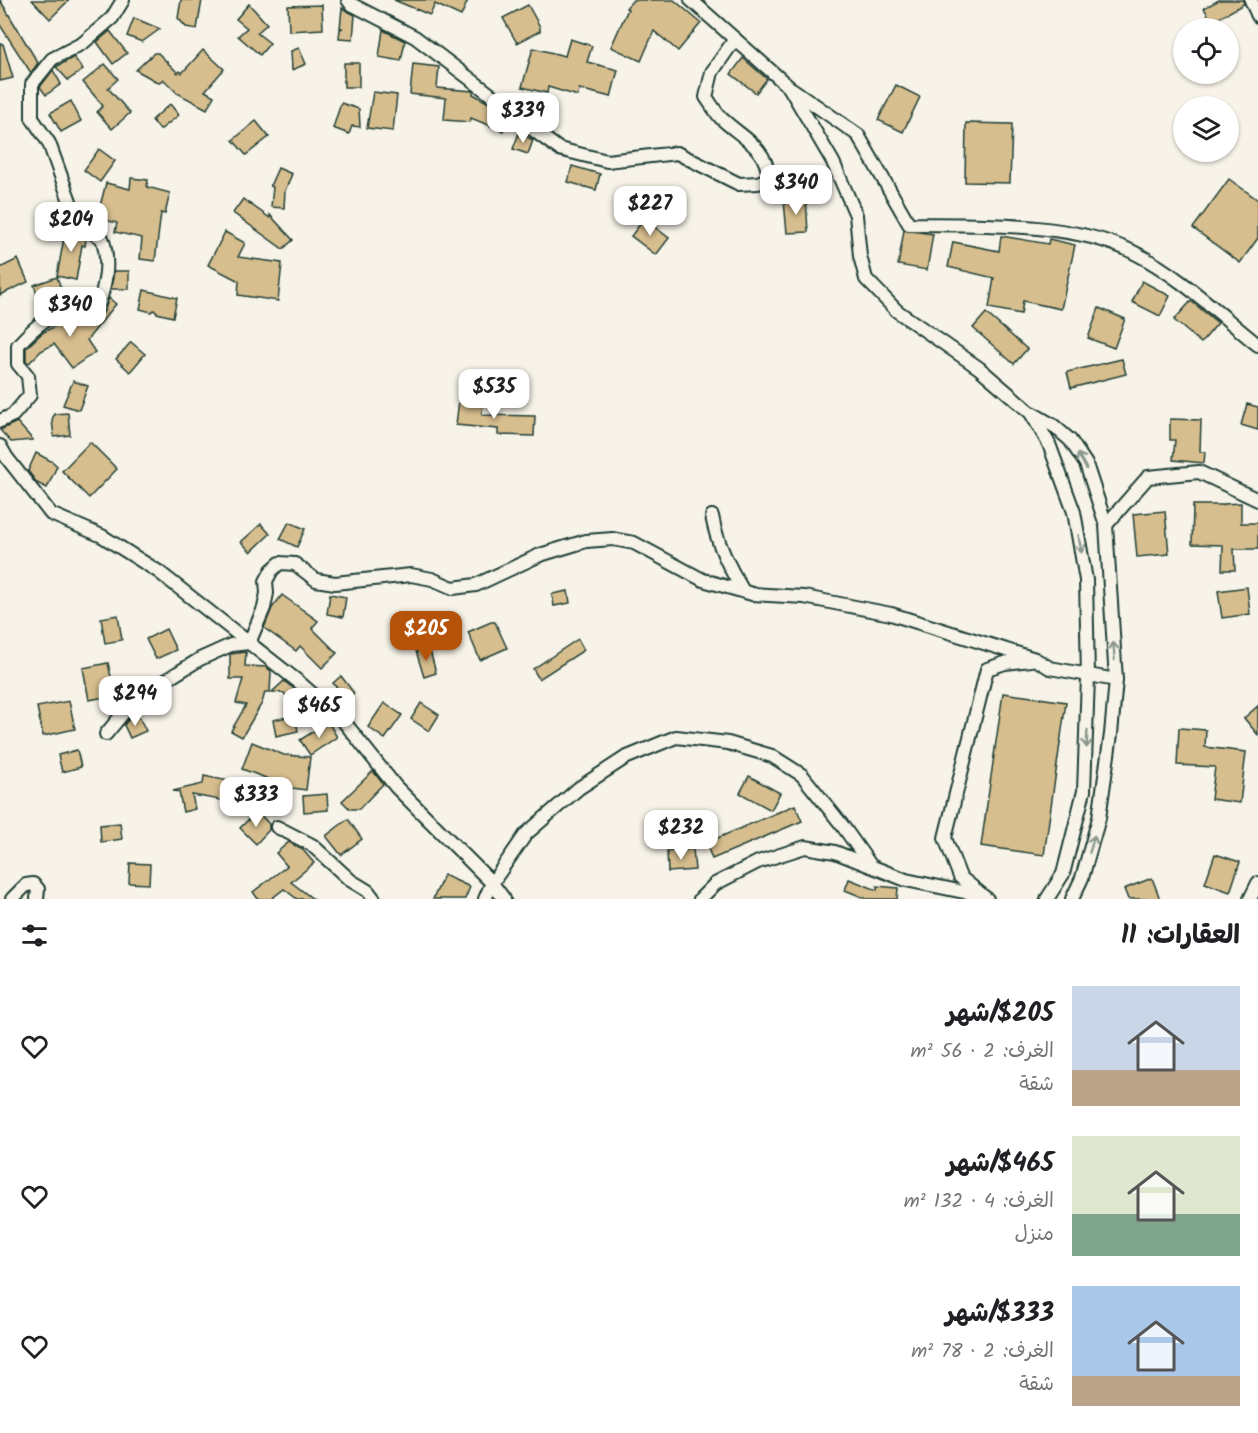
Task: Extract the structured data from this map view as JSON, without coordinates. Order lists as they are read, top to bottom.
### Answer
{
  "page": {
    "price": [
      "$339",
      "$340",
      "$227",
      "$204",
      "$340",
      "$535",
      "$205",
      "$294",
      "$465",
      "$333",
      "$232"
    ],
    "heading": "العقارات: 11",
    "list": [
      {
        "name": "$205/شهر",
        "note": "الغرف: 2 · 56 m² · شقة"
      },
      {
        "name": "$465/شهر",
        "note": "الغرف: 4 · 132 m² · منزل"
      },
      {
        "name": "$333/شهر",
        "note": "الغرف: 2 · 78 m² · شقة"
      }
    ]
  }
}
